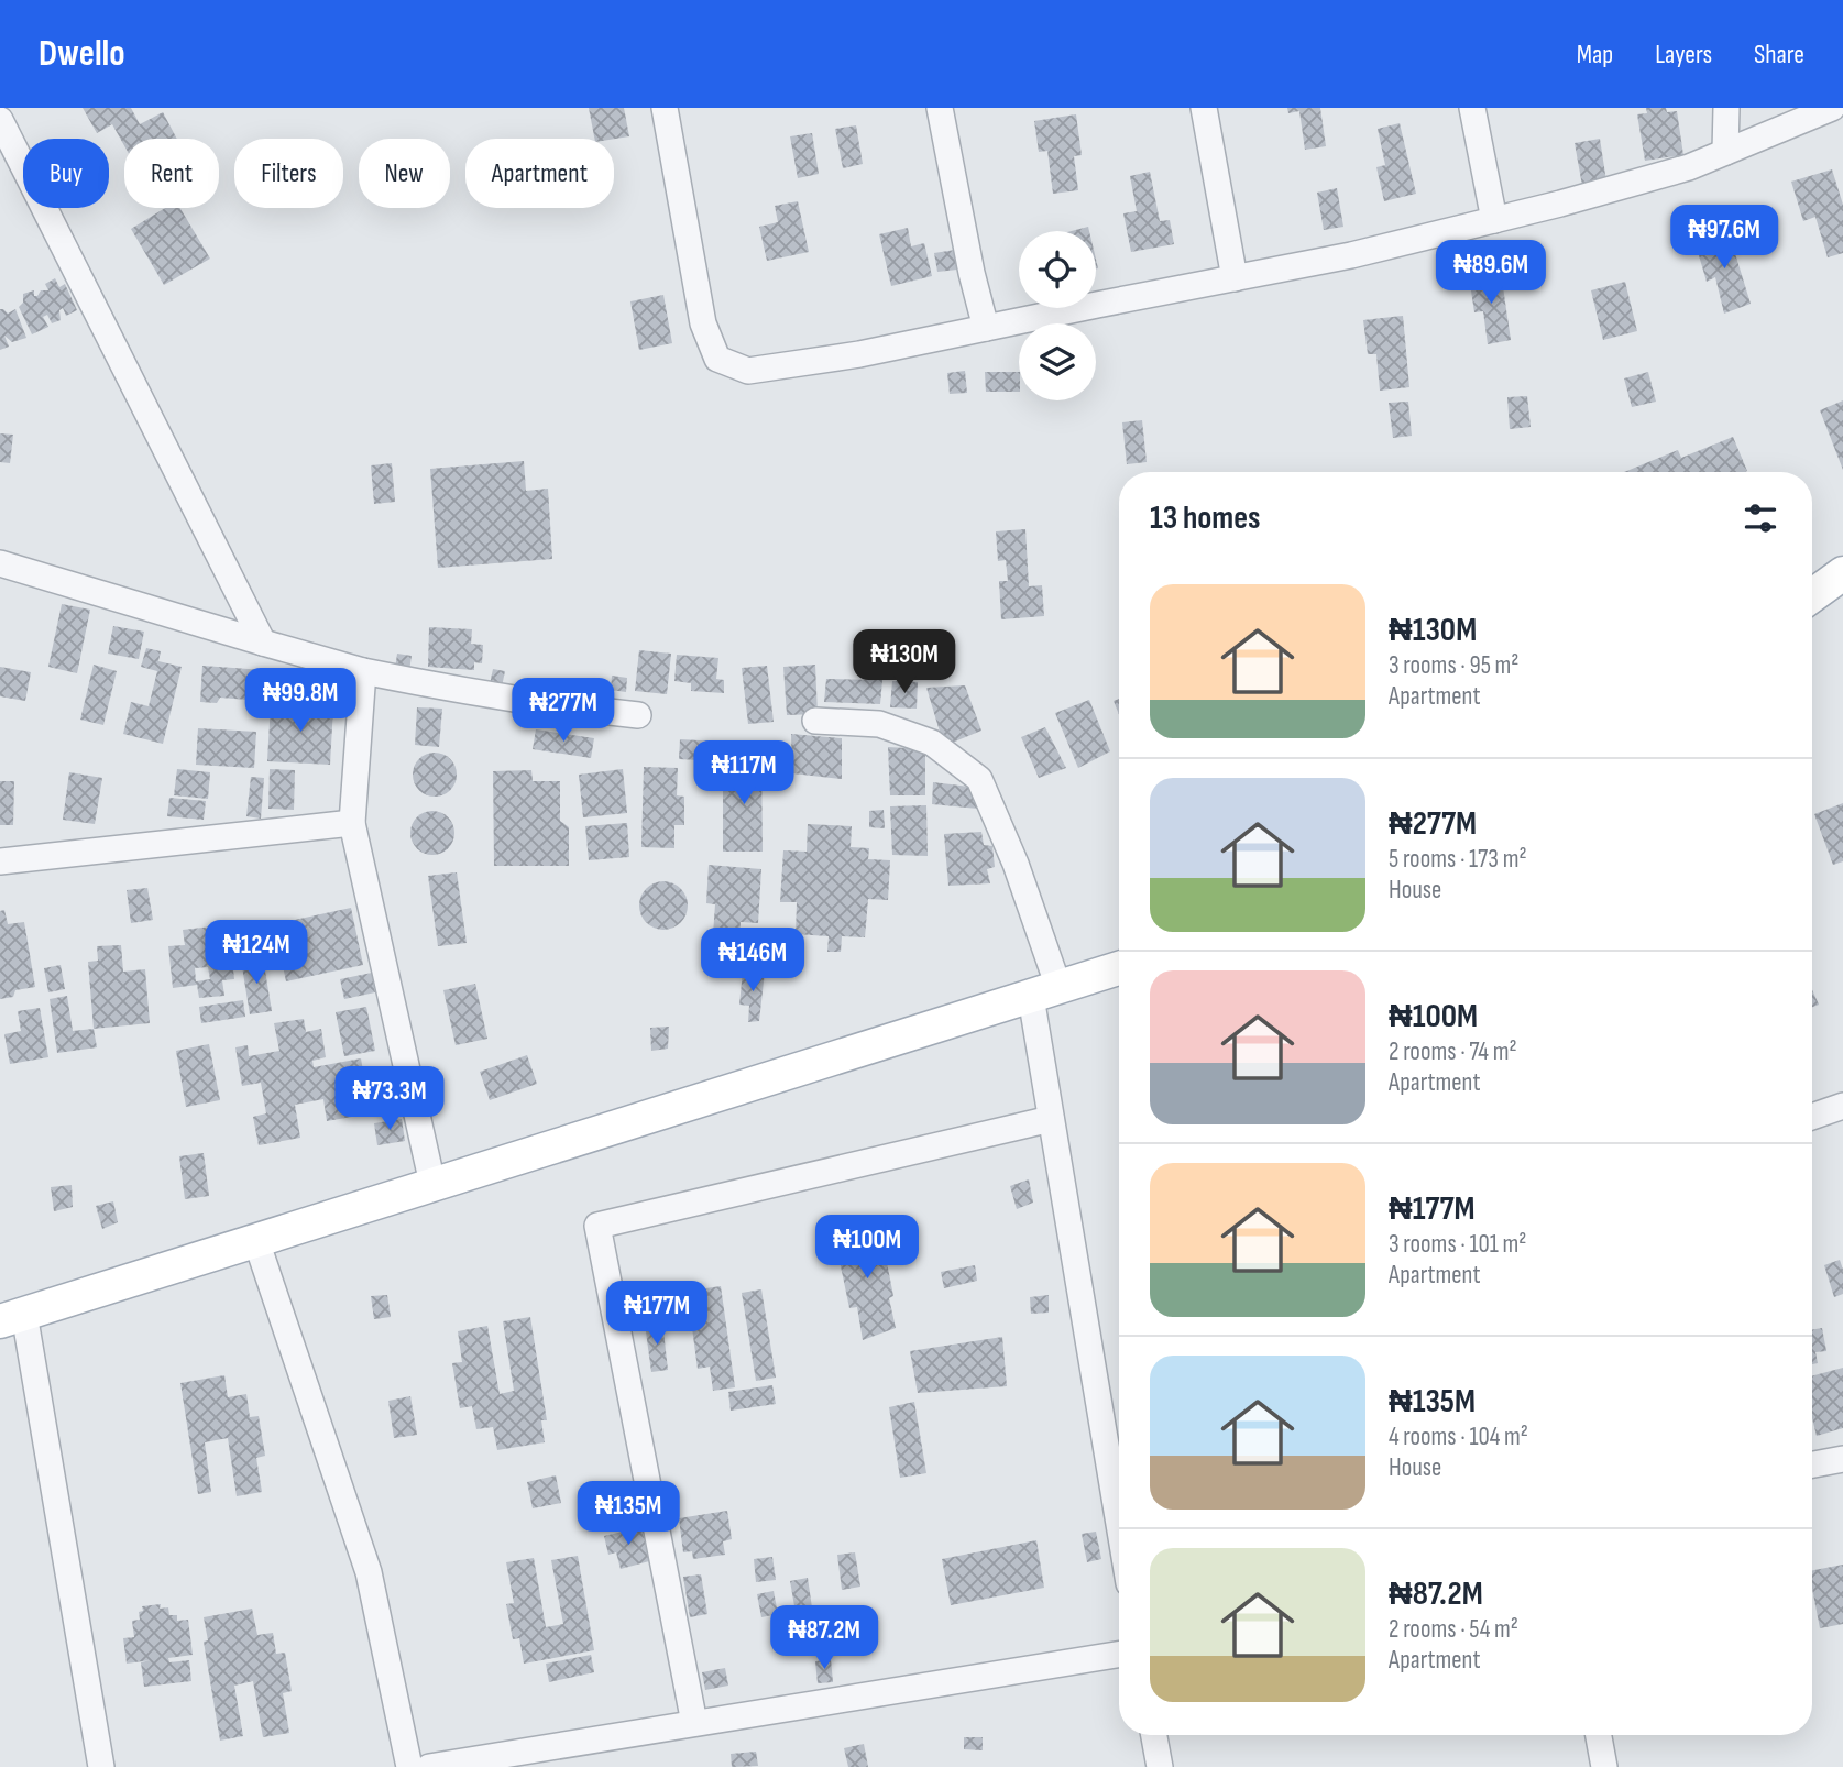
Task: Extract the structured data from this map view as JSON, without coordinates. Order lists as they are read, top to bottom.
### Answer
{
  "page": {
    "header": "Dwello",
    "nav": ["Map", "Layers", "Share"],
    "chip": [
      "Buy",
      "Rent",
      "Filters",
      "New",
      "Apartment"
    ],
    "price": [
      "₦97.6M",
      "₦89.6M",
      "₦130M",
      "₦99.8M",
      "₦277M",
      "₦117M",
      "₦124M",
      "₦146M",
      "₦73.3M",
      "₦100M",
      "₦177M",
      "₦135M",
      "₦87.2M"
    ],
    "heading": "13 homes",
    "list": [
      {
        "name": "₦130M",
        "note": "3 rooms · 95 m² · Apartment"
      },
      {
        "name": "₦277M",
        "note": "5 rooms · 173 m² · House"
      },
      {
        "name": "₦100M",
        "note": "2 rooms · 74 m² · Apartment"
      },
      {
        "name": "₦177M",
        "note": "3 rooms · 101 m² · Apartment"
      },
      {
        "name": "₦135M",
        "note": "4 rooms · 104 m² · House"
      },
      {
        "name": "₦87.2M",
        "note": "2 rooms · 54 m² · Apartment"
      }
    ]
  }
}
